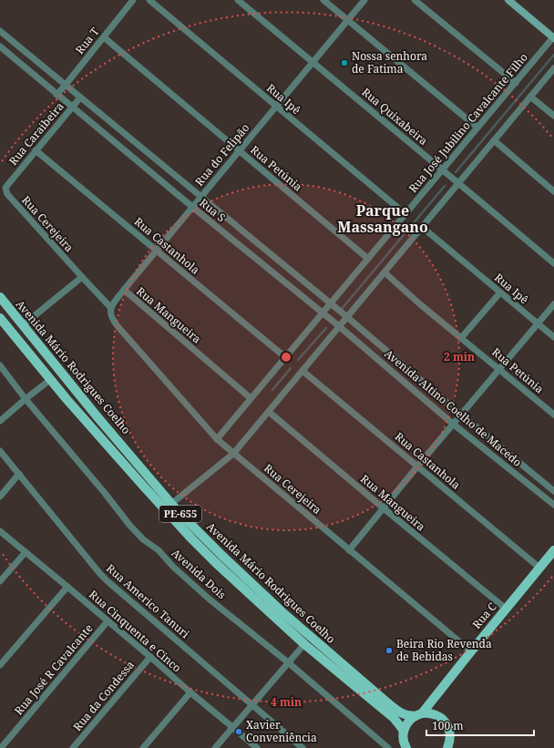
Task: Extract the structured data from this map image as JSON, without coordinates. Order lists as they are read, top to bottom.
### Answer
{
  "streets": {
    "main road": ["Avenida Mário Rodrigues Coelho", "PE-655", "Rua C"],
    "street": [
      "Rua T",
      "Rua Ipê",
      "Rua Quixabeira",
      "Rua José Jubilino Cavalcante Filho",
      "Rua Caraibeira",
      "Rua do Felipão",
      "Rua Petúnia",
      "Rua S",
      "Rua Cerejeira",
      "Rua Castanhola",
      "Rua Mangueira",
      "Avenida Altino Coelho de Macedo",
      "Avenida Dois",
      "Rua Americo Tanuri",
      "Rua Cinquenta e Cinco",
      "Rua José R Cavalcante",
      "Rua da Condessa"
    ]
  },
  "crossings": [
    ["Rua T", "Rua Petúnia"],
    ["Rua T", "Rua S"],
    ["Rua Ipê", "Rua José Jubilino Cavalcante Filho"],
    ["Rua Ipê", "Rua do Felipão"],
    ["Rua Quixabeira", "Rua José Jubilino Cavalcante Filho"],
    ["Rua Quixabeira", "Rua do Felipão"],
    ["Rua José Jubilino Cavalcante Filho", "Rua Petúnia"],
    ["Rua José Jubilino Cavalcante Filho", "Rua S"],
    ["Rua José Jubilino Cavalcante Filho", "Rua Cerejeira"],
    ["Rua José Jubilino Cavalcante Filho", "Rua Castanhola"],
    ["Rua José Jubilino Cavalcante Filho", "Rua Mangueira"],
    ["Rua Caraibeira", "Rua S"],
    ["Rua Caraibeira", "Rua Cerejeira"],
    ["Rua Caraibeira", "Rua Castanhola"],
    ["Rua do Felipão", "Rua Petúnia"],
    ["Rua do Felipão", "Rua S"],
    ["Rua do Felipão", "Rua Cerejeira"],
    ["Rua do Felipão", "Rua Castanhola"],
    ["Rua do Felipão", "Rua Mangueira"],
    ["Rua S", "Avenida Altino Coelho de Macedo"],
    ["Rua Cerejeira", "Rua C"],
    ["Rua Castanhola", "Rua C"],
    ["Rua Mangueira", "Rua C"],
    ["Avenida Mário Rodrigues Coelho", "PE-655"],
    ["Avenida Mário Rodrigues Coelho", "Rua C"],
    ["PE-655", "Rua C"],
    ["Rua Cinquenta e Cinco", "Rua José R Cavalcante"],
    ["Rua Cinquenta e Cinco", "Rua da Condessa"]
  ],
  "districts": ["Parque Massangano"],
  "places": ["Nossa senhora de Fatima", "Beira Rio Revenda de Bebidas", "Xavier Conveniência"],
  "scale_bar": "100 m",
  "rings": ["2 min", "4 min"]
}
